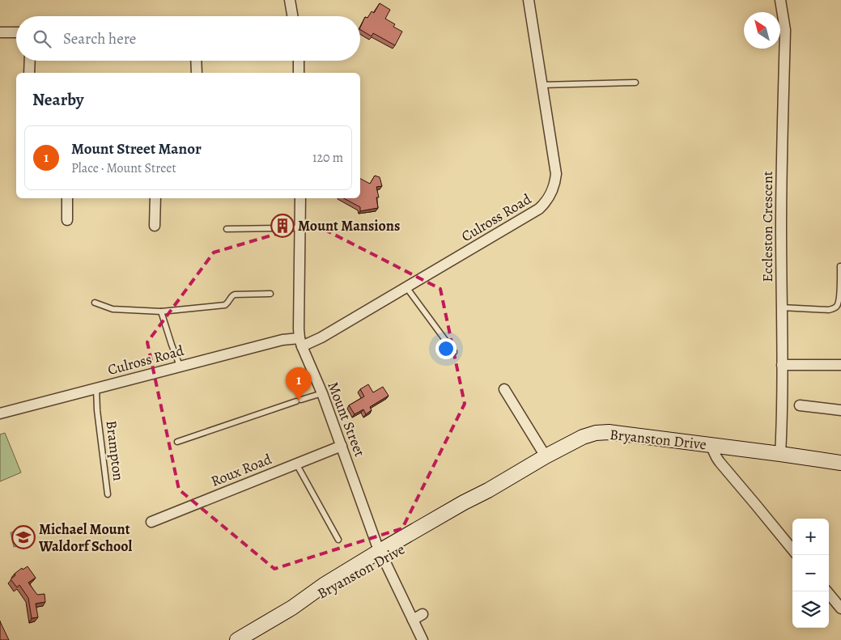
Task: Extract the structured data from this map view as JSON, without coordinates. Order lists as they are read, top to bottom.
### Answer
{
  "streets": {
    "main road": ["Bryanston Drive"],
    "street": [
      "Culross Road",
      "Eccleston Crescent",
      "Mount Street",
      "Roux Road"
    ],
    "lane": ["Brampton"]
  },
  "crossings": [
    ["Culross Road", "Mount Street"],
    ["Culross Road", "Brampton"],
    ["Eccleston Crescent", "Bryanston Drive"],
    ["Mount Street", "Bryanston Drive"],
    ["Mount Street", "Roux Road"]
  ],
  "places": {
    "building": ["Mount Mansions"],
    "school or university": ["Michael Mount Waldorf School"]
  },
  "north": "top left",
  "page": {
    "search": "Search here",
    "heading": "Nearby",
    "list": [
      {
        "mark": "1",
        "name": "Mount Street Manor",
        "note": "Place · Mount Street",
        "value": "120 m"
      }
    ],
    "pins": "1",
    "map_buttons": ["+", "−"]
  }
}
